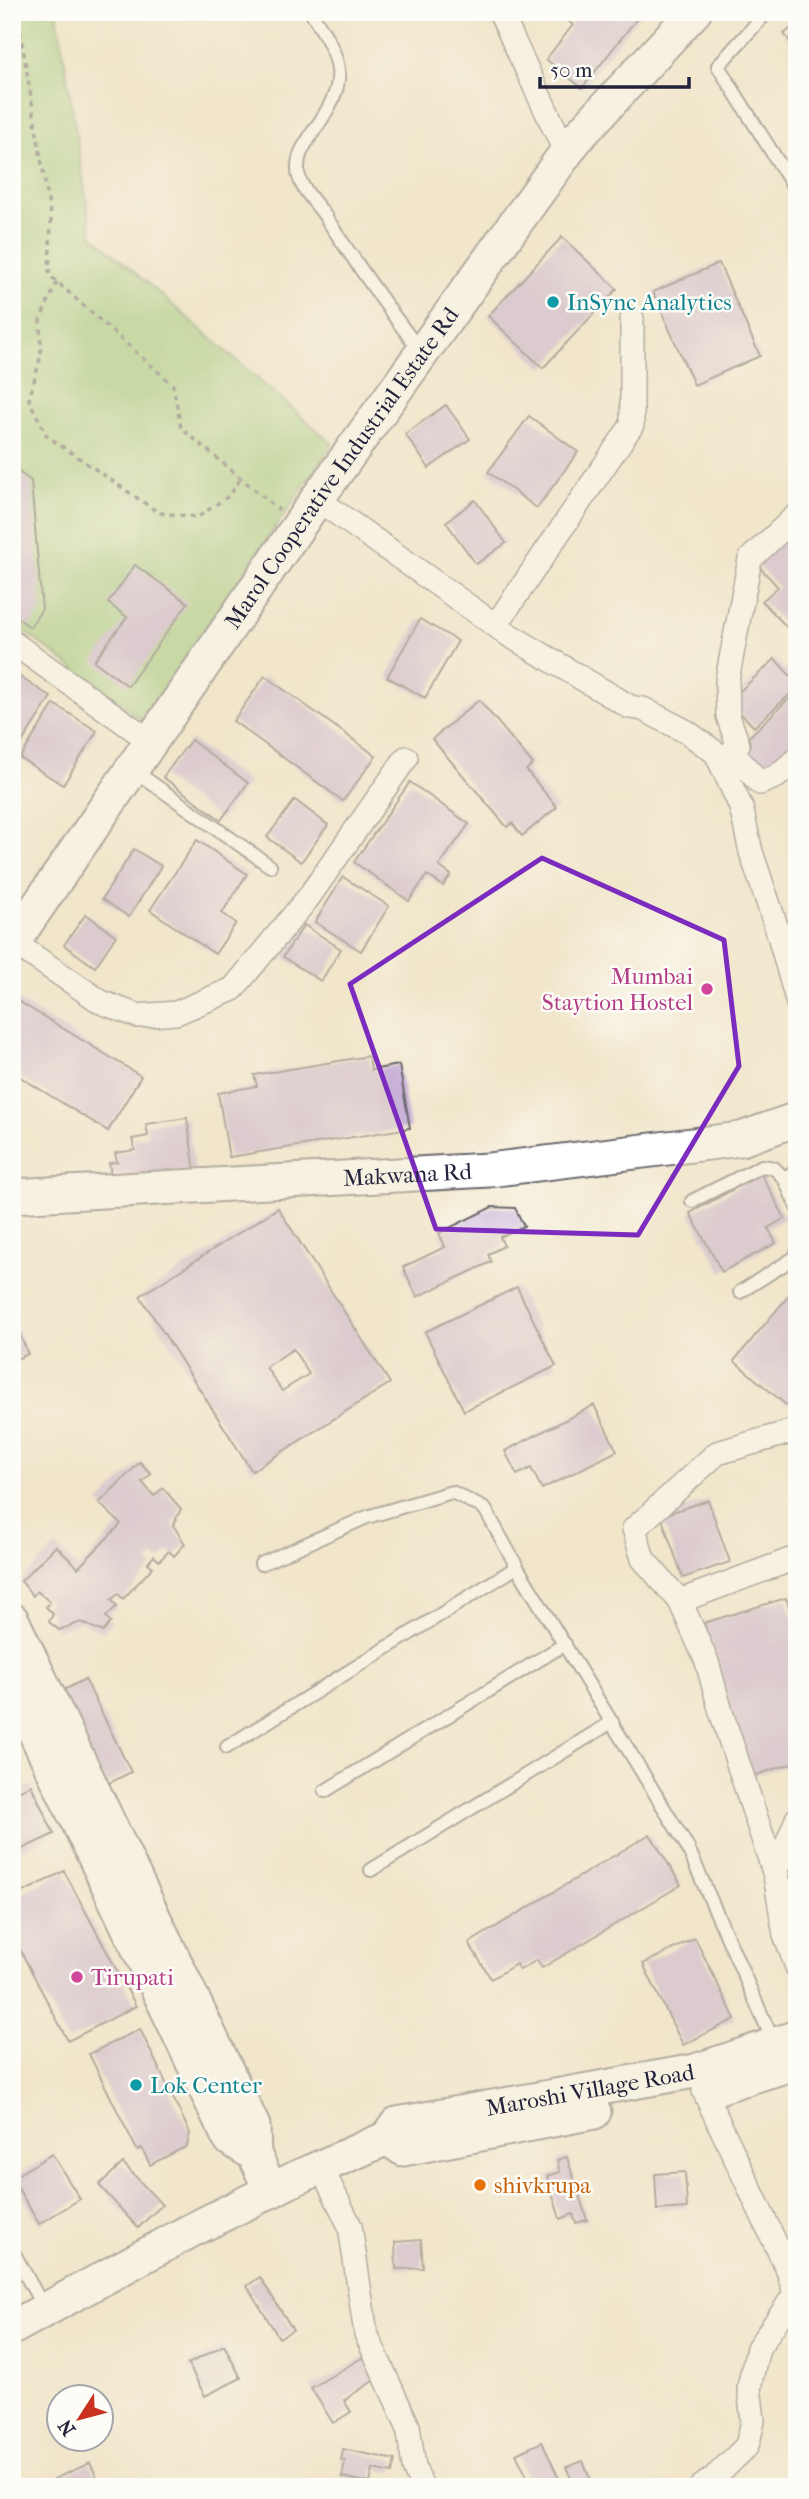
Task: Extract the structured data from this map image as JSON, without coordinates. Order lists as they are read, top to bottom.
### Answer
{
  "streets": {
    "street": ["Marol Cooperative Industrial Estate Rd", "Makwana Rd", "Maroshi Village Road"]
  },
  "places": [
    "InSync Analytics",
    "Mumbai Staytion Hostel",
    "Tirupati",
    "Lok Center",
    "shivkrupa"
  ],
  "scale_bar": "50 m",
  "north": "bottom left"
}
